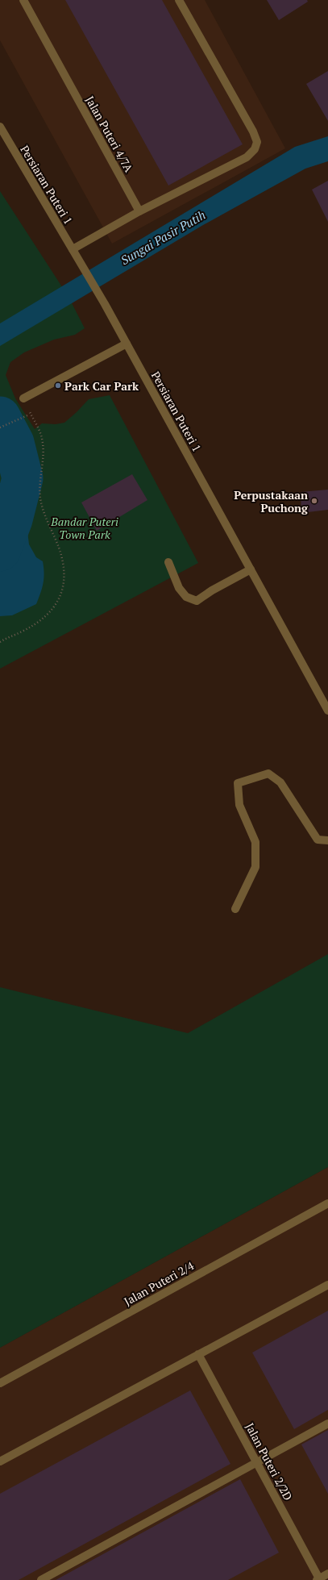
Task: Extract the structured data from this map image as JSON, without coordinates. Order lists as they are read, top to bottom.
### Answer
{
  "streets": {
    "street": [
      "Jalan Puteri 4/7A",
      "Persiaran Puteri 1",
      "Jalan Puteri 2/4",
      "Jalan Puteri 2/2D"
    ]
  },
  "water": ["Sungai Pasir Putih"],
  "parks": ["Bandar Puteri Town Park"],
  "places": ["Park Car Park", "Perpustakaan Puchong"]
}
